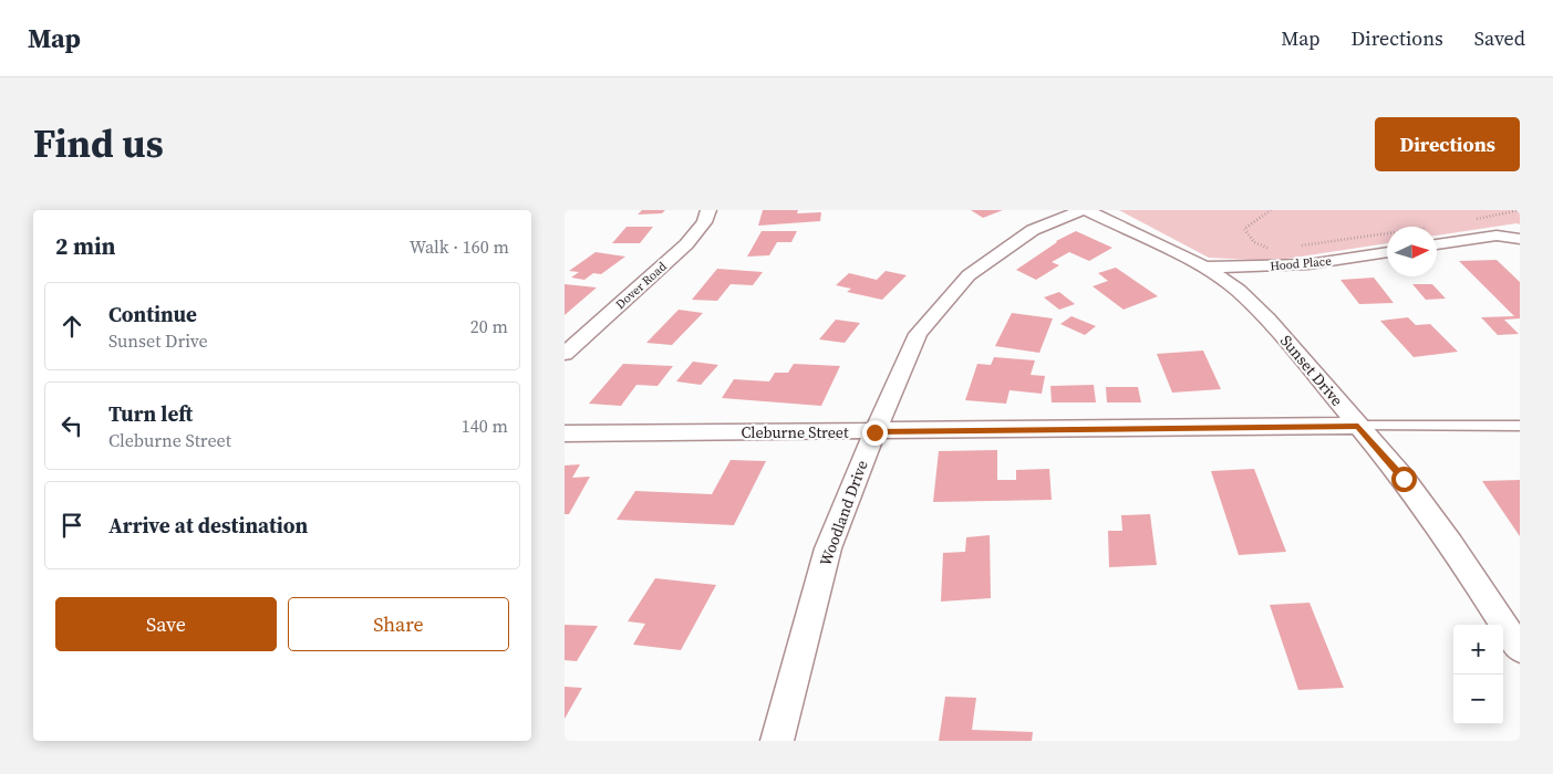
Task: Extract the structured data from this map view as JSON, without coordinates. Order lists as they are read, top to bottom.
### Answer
{
  "streets": {
    "street": [
      "Hood Place",
      "Dover Road",
      "Sunset Drive",
      "Cleburne Street",
      "Woodland Drive"
    ]
  },
  "crossings": [
    ["Hood Place", "Sunset Drive"],
    ["Sunset Drive", "Cleburne Street"],
    ["Sunset Drive", "Woodland Drive"],
    ["Cleburne Street", "Woodland Drive"]
  ],
  "north": "right",
  "page": {
    "header": "Map",
    "nav": ["Map", "Directions", "Saved"],
    "title": "Find us",
    "buttons": [
      "Directions",
      ["Save", "Share"]
    ],
    "heading": ["2 min", "Walk · 160 m"],
    "list": [
      ["Continue", "Sunset Drive", "20 m"],
      ["Turn left", "Cleburne Street", "140 m"],
      "Arrive at destination"
    ],
    "map_buttons": ["+", "−"]
  }
}
